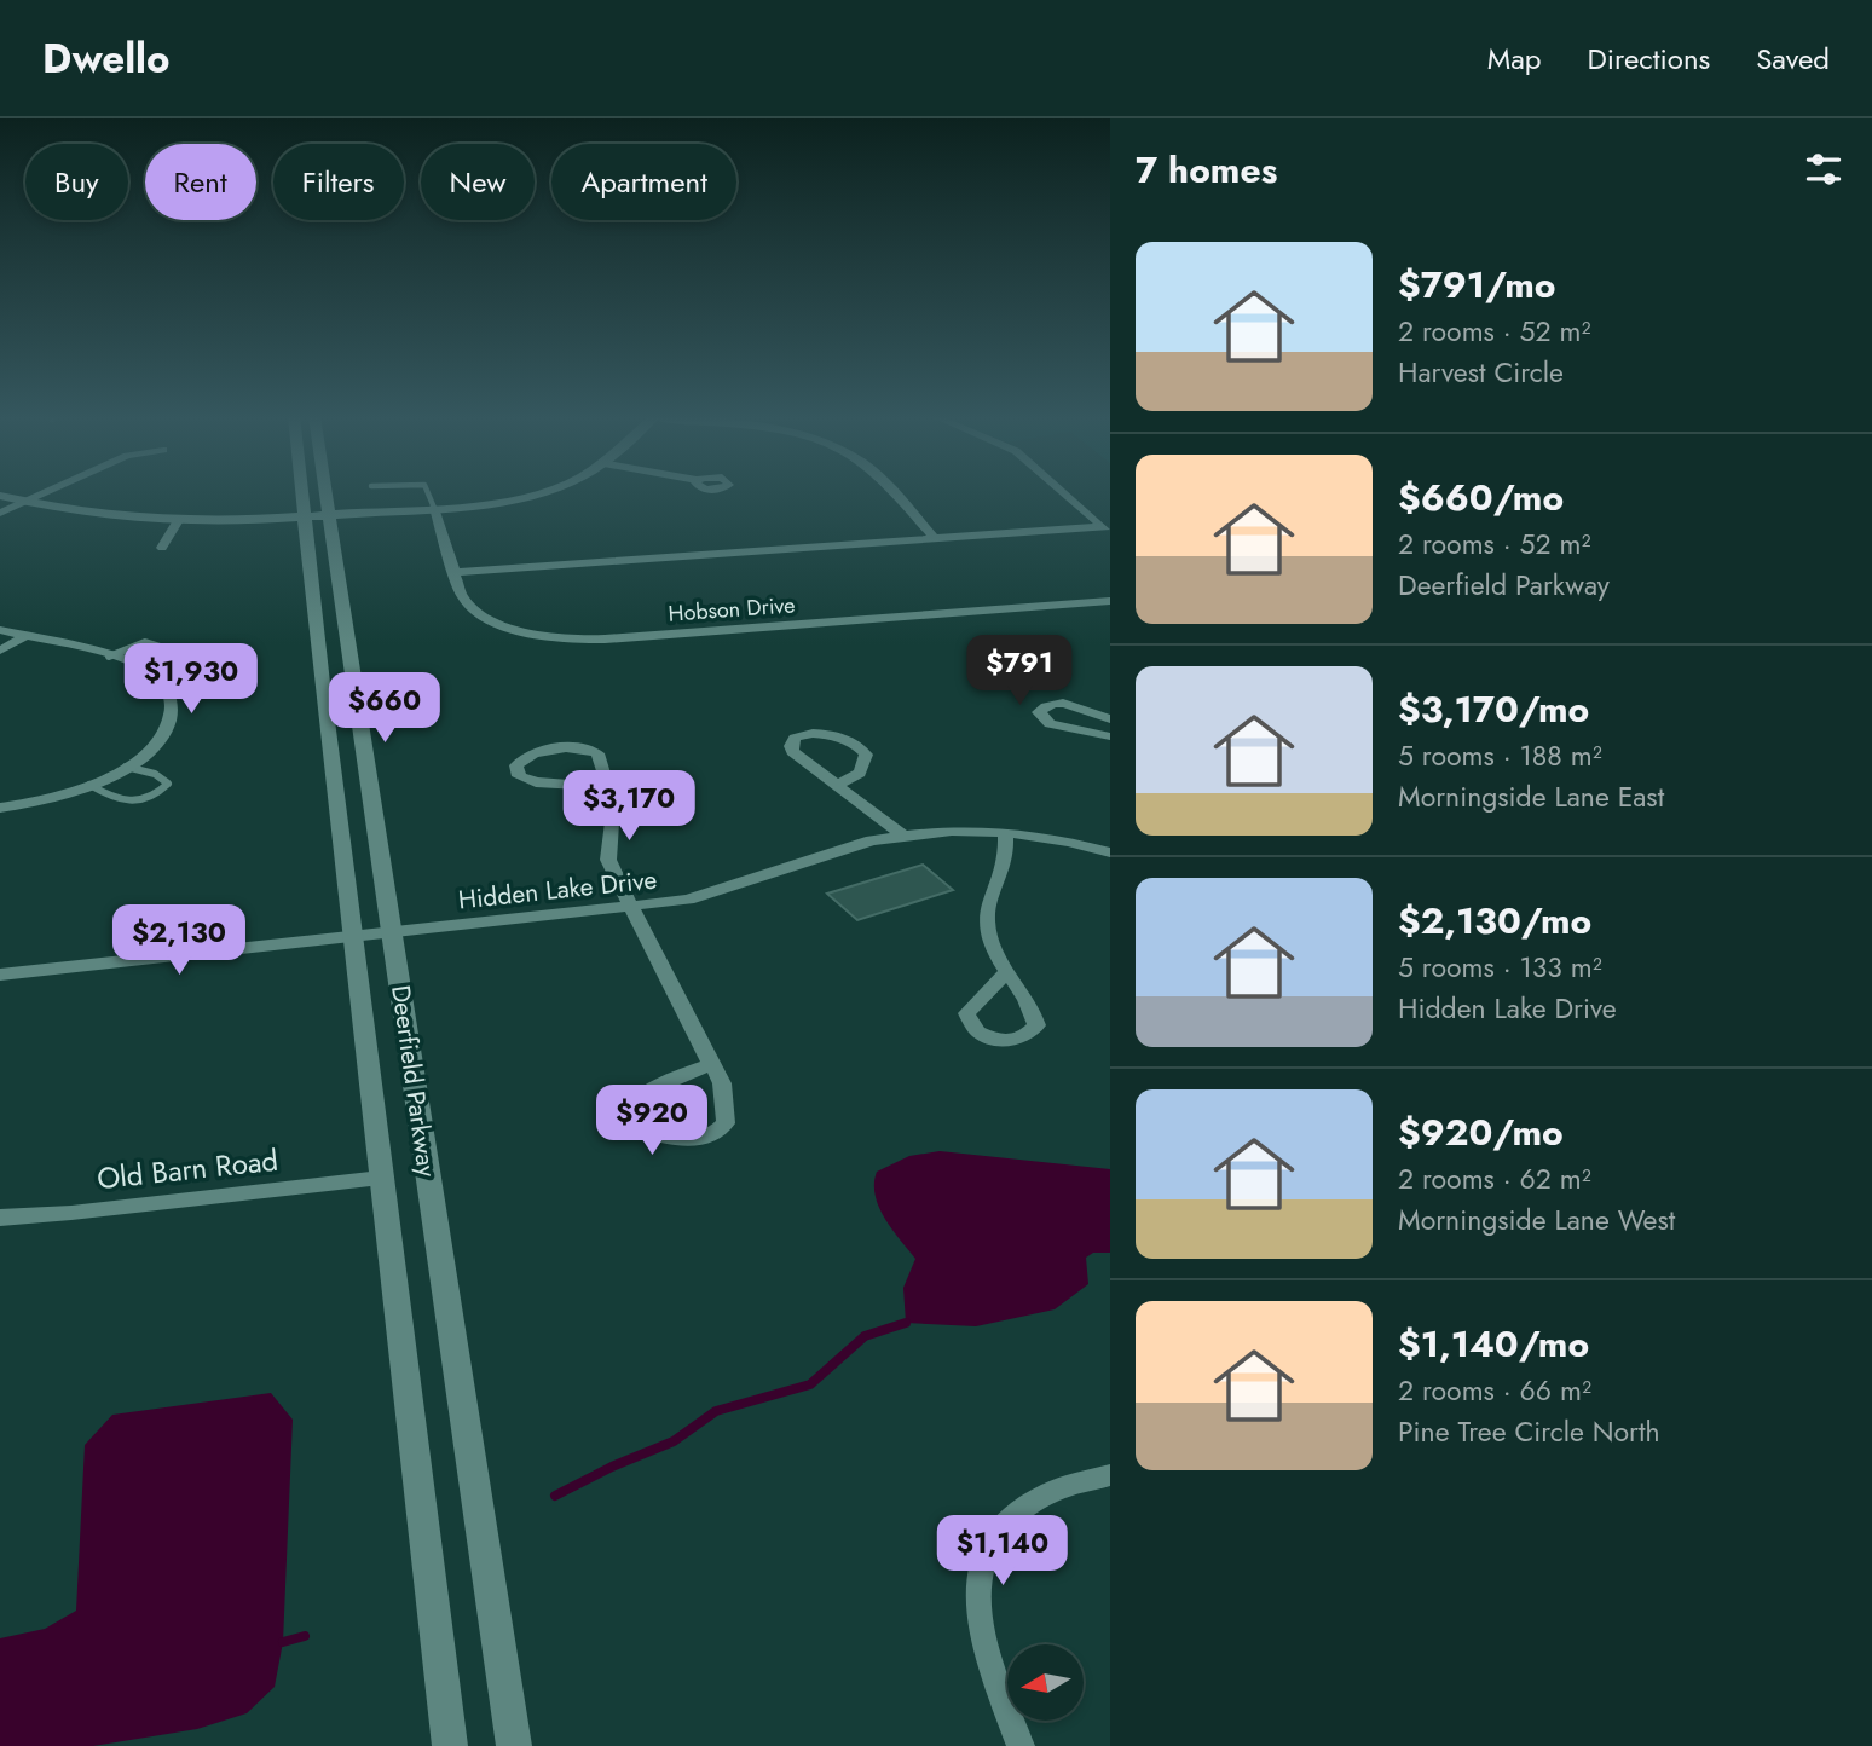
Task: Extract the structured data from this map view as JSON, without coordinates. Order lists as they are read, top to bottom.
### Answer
{
  "streets": {
    "main road": ["Deerfield Parkway"],
    "street": ["Hobson Drive", "Hidden Lake Drive", "Old Barn Road"]
  },
  "crossings": [
    ["Hidden Lake Drive", "Deerfield Parkway"],
    ["Deerfield Parkway", "Old Barn Road"]
  ],
  "north": "left",
  "page": {
    "header": "Dwello",
    "nav": ["Map", "Directions", "Saved"],
    "heading": "7 homes",
    "chip": [
      "Buy",
      "Rent",
      "Filters",
      "New",
      "Apartment"
    ],
    "list": [
      {
        "name": "$791/mo",
        "note": "2 rooms · 52 m² · Harvest Circle"
      },
      {
        "name": "$660/mo",
        "note": "2 rooms · 52 m² · Deerfield Parkway"
      },
      {
        "name": "$3,170/mo",
        "note": "5 rooms · 188 m² · Morningside Lane East"
      },
      {
        "name": "$2,130/mo",
        "note": "5 rooms · 133 m² · Hidden Lake Drive"
      },
      {
        "name": "$920/mo",
        "note": "2 rooms · 62 m² · Morningside Lane West"
      },
      {
        "name": "$1,140/mo",
        "note": "2 rooms · 66 m² · Pine Tree Circle North"
      }
    ],
    "price": [
      "$791",
      "$1,930",
      "$660",
      "$3,170",
      "$2,130",
      "$920",
      "$1,140"
    ]
  }
}
